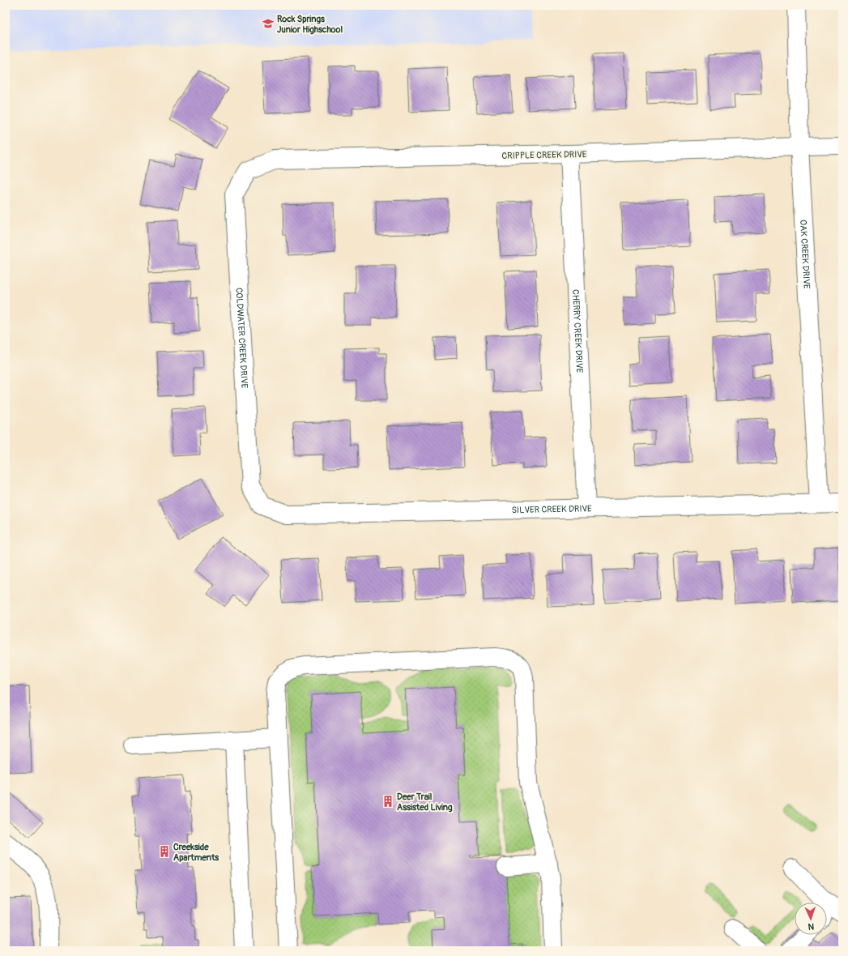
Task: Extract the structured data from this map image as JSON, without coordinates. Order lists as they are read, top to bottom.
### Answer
{
  "streets": {
    "street": [
      "CRIPPLE CREEK DRIVE",
      "OAK CREEK DRIVE",
      "CHERRY CREEK DRIVE",
      "COLDWATER CREEK DRIVE",
      "SILVER CREEK DRIVE"
    ]
  },
  "crossings": [
    ["CRIPPLE CREEK DRIVE", "OAK CREEK DRIVE"],
    ["CRIPPLE CREEK DRIVE", "CHERRY CREEK DRIVE"],
    ["CRIPPLE CREEK DRIVE", "COLDWATER CREEK DRIVE"],
    ["OAK CREEK DRIVE", "SILVER CREEK DRIVE"],
    ["CHERRY CREEK DRIVE", "SILVER CREEK DRIVE"],
    ["COLDWATER CREEK DRIVE", "SILVER CREEK DRIVE"]
  ],
  "places": {
    "school or university": ["Rock Springs Junior Highschool"],
    "building": ["Deer Trail Assisted Living", "Creekside Apartments"]
  },
  "north": "bottom"
}
